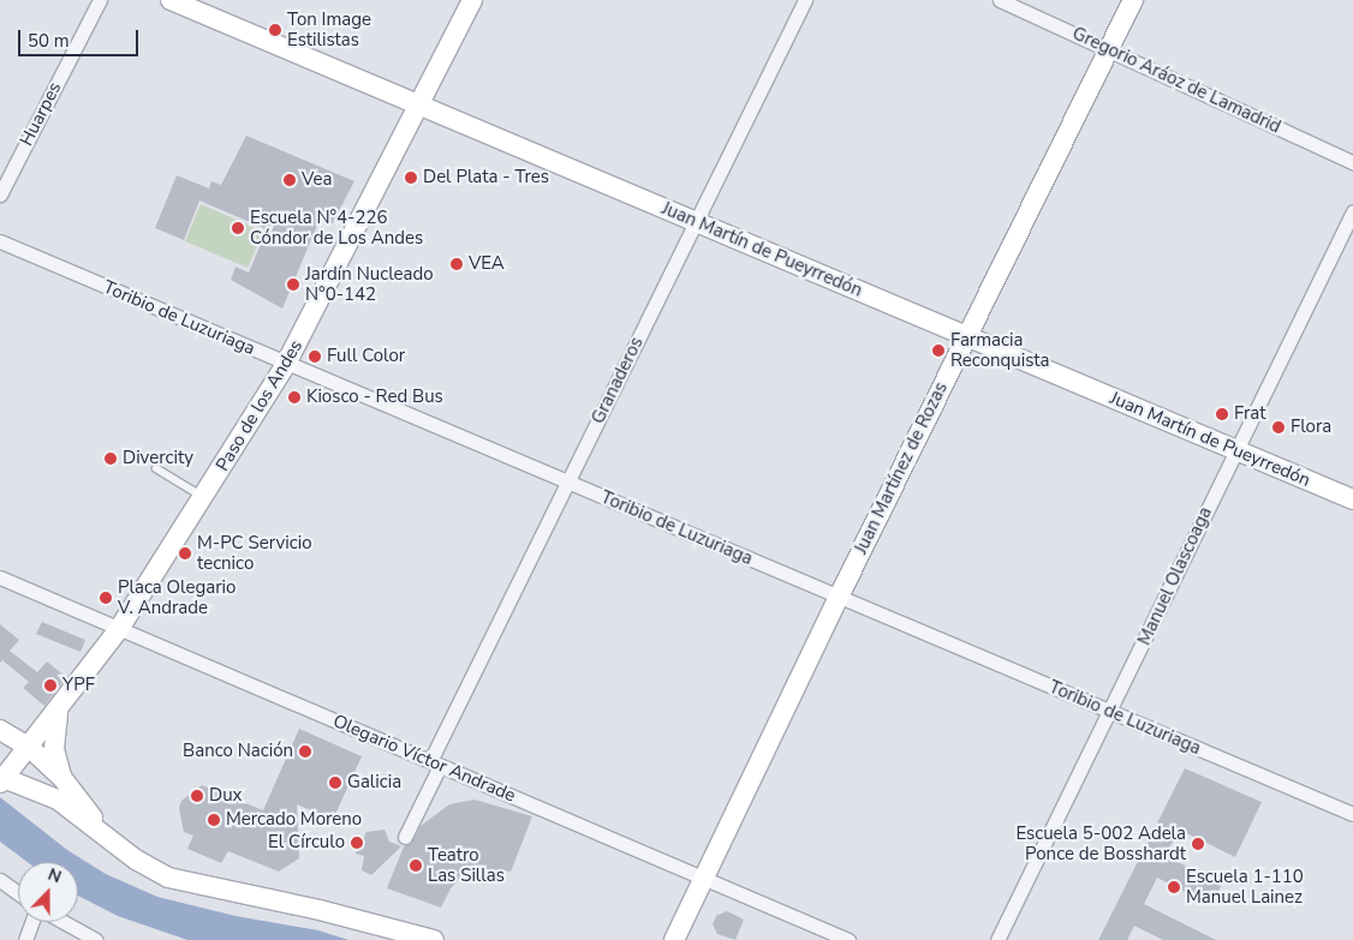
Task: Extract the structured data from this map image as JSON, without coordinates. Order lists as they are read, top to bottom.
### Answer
{
  "streets": {
    "street": [
      "Gregorio Aráoz de Lamadrid",
      "Huarpes",
      "Juan Martín de Pueyrredón",
      "Toribio de Luzuriaga",
      "Granaderos",
      "Paso de los Andes",
      "Juan Martínez de Rozas",
      "Manuel Olascoaga",
      "Olegario Víctor Andrade"
    ]
  },
  "crossings": [
    ["Gregorio Aráoz de Lamadrid", "Juan Martínez de Rozas"],
    ["Juan Martín de Pueyrredón", "Granaderos"],
    ["Juan Martín de Pueyrredón", "Paso de los Andes"],
    ["Juan Martín de Pueyrredón", "Juan Martínez de Rozas"],
    ["Juan Martín de Pueyrredón", "Manuel Olascoaga"],
    ["Toribio de Luzuriaga", "Granaderos"],
    ["Toribio de Luzuriaga", "Paso de los Andes"],
    ["Toribio de Luzuriaga", "Juan Martínez de Rozas"],
    ["Toribio de Luzuriaga", "Manuel Olascoaga"],
    ["Granaderos", "Olegario Víctor Andrade"],
    ["Paso de los Andes", "Olegario Víctor Andrade"],
    ["Juan Martínez de Rozas", "Olegario Víctor Andrade"]
  ],
  "places": [
    "Ton Image Estilistas",
    "Del Plata - Tres",
    "Vea",
    "Escuela N°4-226 Cóndor de Los Andes",
    "VEA",
    "Jardín Nucleado N°0-142",
    "Farmacia Reconquista",
    "Full Color",
    "Kiosco - Red Bus",
    "Frat",
    "Flora",
    "Divercity",
    "M-PC Servicio tecnico",
    "Placa Olegario V. Andrade",
    "YPF",
    "Banco Nación",
    "Galicia",
    "Dux",
    "Mercado Moreno",
    "El Círculo",
    "Escuela 5-002 Adela Ponce de Bosshardt",
    "Teatro Las Sillas",
    "Escuela 1-110 Manuel Lainez"
  ],
  "scale_bar": "50 m",
  "north": "top"
}
